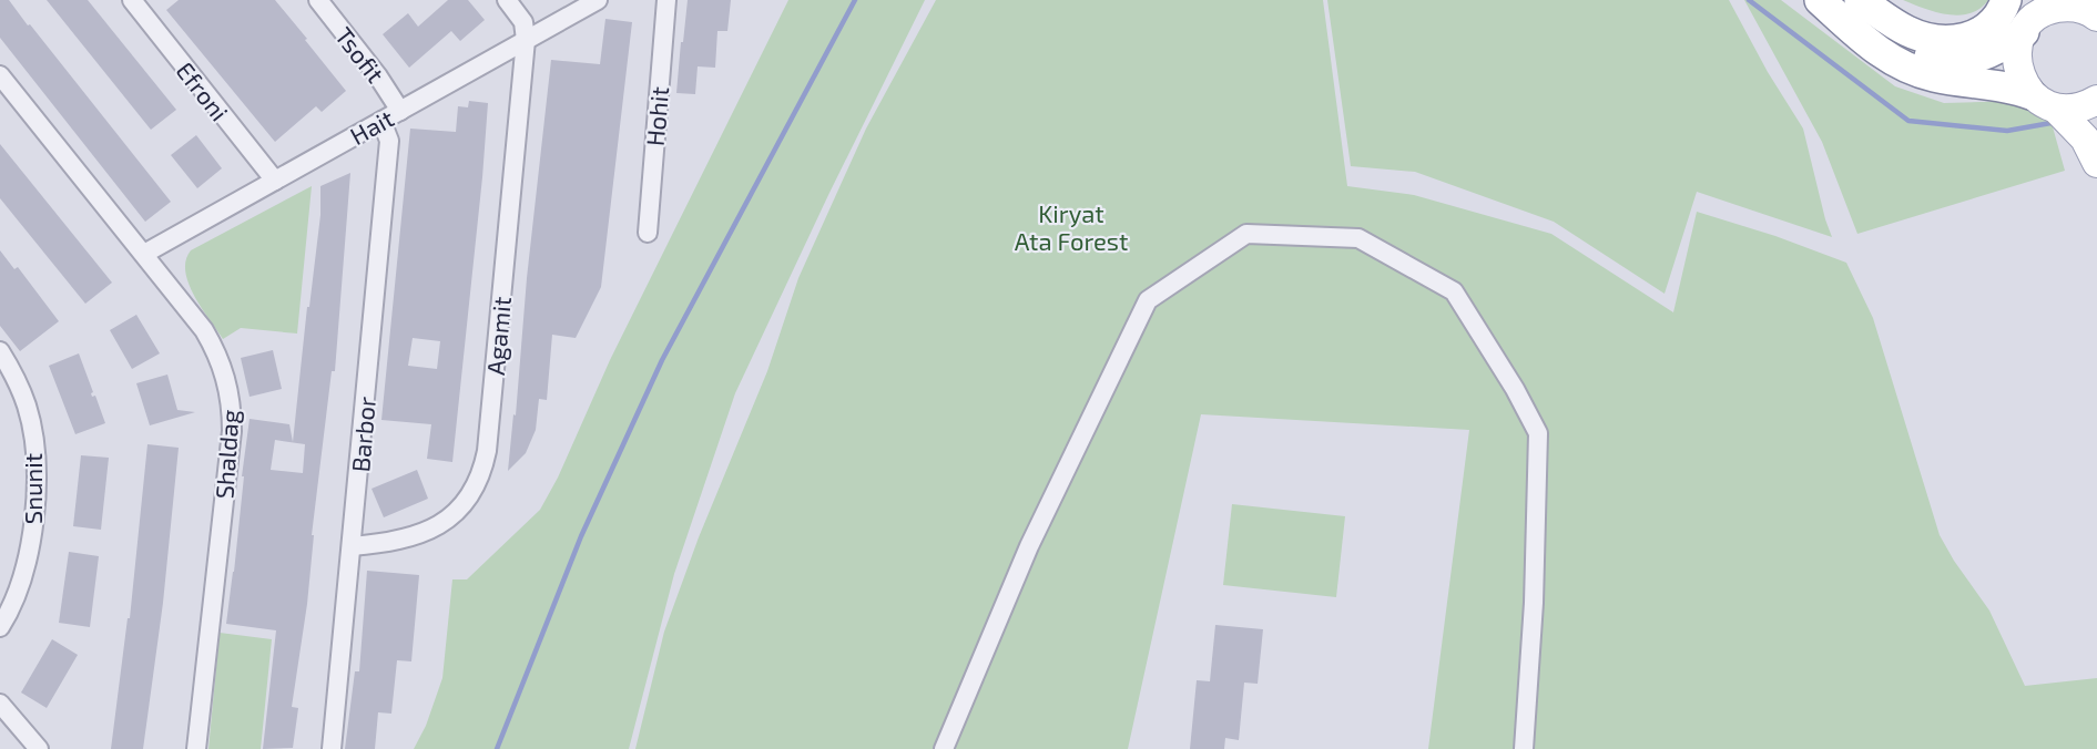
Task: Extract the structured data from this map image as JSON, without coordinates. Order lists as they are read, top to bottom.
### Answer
{
  "streets": {
    "street": [
      "Tsofit",
      "Efroni",
      "Hohit",
      "Hait",
      "Agamit",
      "Barbor",
      "Shaldag",
      "Snunit"
    ]
  },
  "crossings": [
    ["Tsofit", "Hait"],
    ["Efroni", "Hait"],
    ["Hait", "Agamit"],
    ["Hait", "Barbor"],
    ["Hait", "Shaldag"],
    ["Agamit", "Barbor"]
  ],
  "parks": ["Kiryat Ata Forest"]
}
